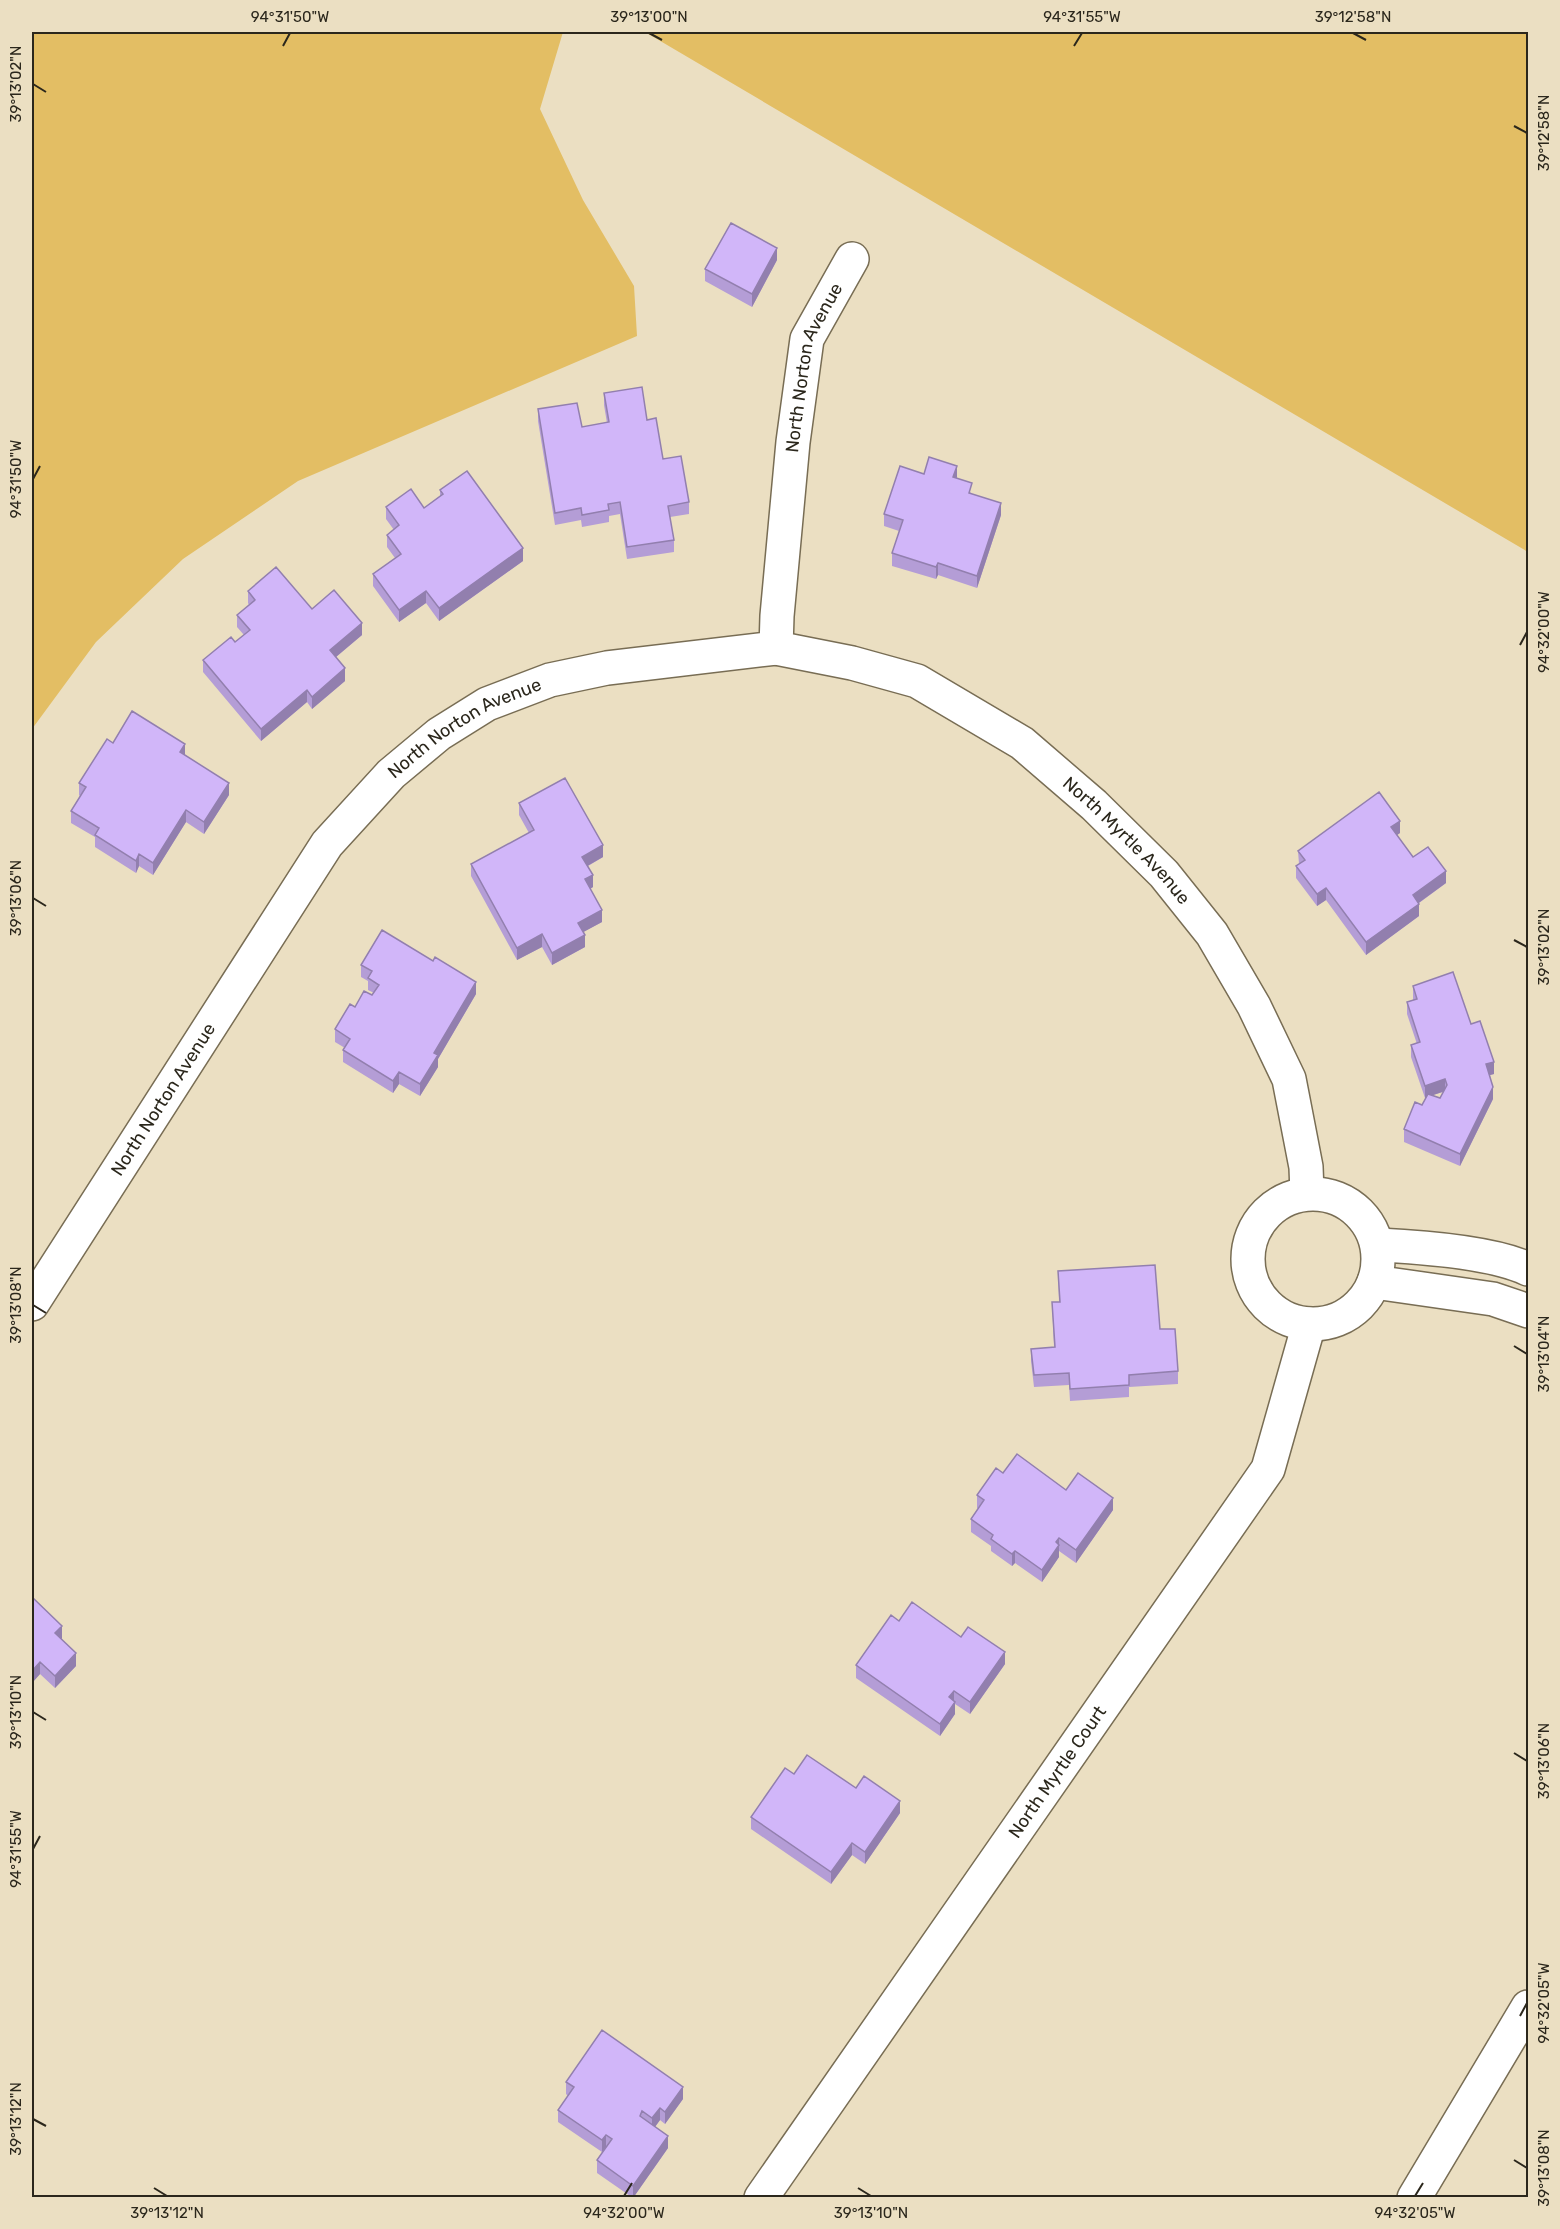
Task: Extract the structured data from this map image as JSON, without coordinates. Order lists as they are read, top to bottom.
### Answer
{
  "streets": {
    "street": ["North Norton Avenue", "North Myrtle Avenue", "North Myrtle Court"]
  },
  "crossings": [
    ["North Norton Avenue", "North Myrtle Avenue"],
    ["North Myrtle Avenue", "North Myrtle Court"]
  ],
  "coordinates": [
    "94°31'50\"W",
    "39°13'00\"N",
    "94°31'55\"W",
    "39°12'58\"N",
    "39°13'02\"N",
    "94°32'00\"W",
    "39°13'06\"N",
    "39°13'08\"N",
    "39°13'04\"N",
    "39°13'10\"N",
    "94°32'05\"W",
    "39°13'12\"N"
  ]
}
